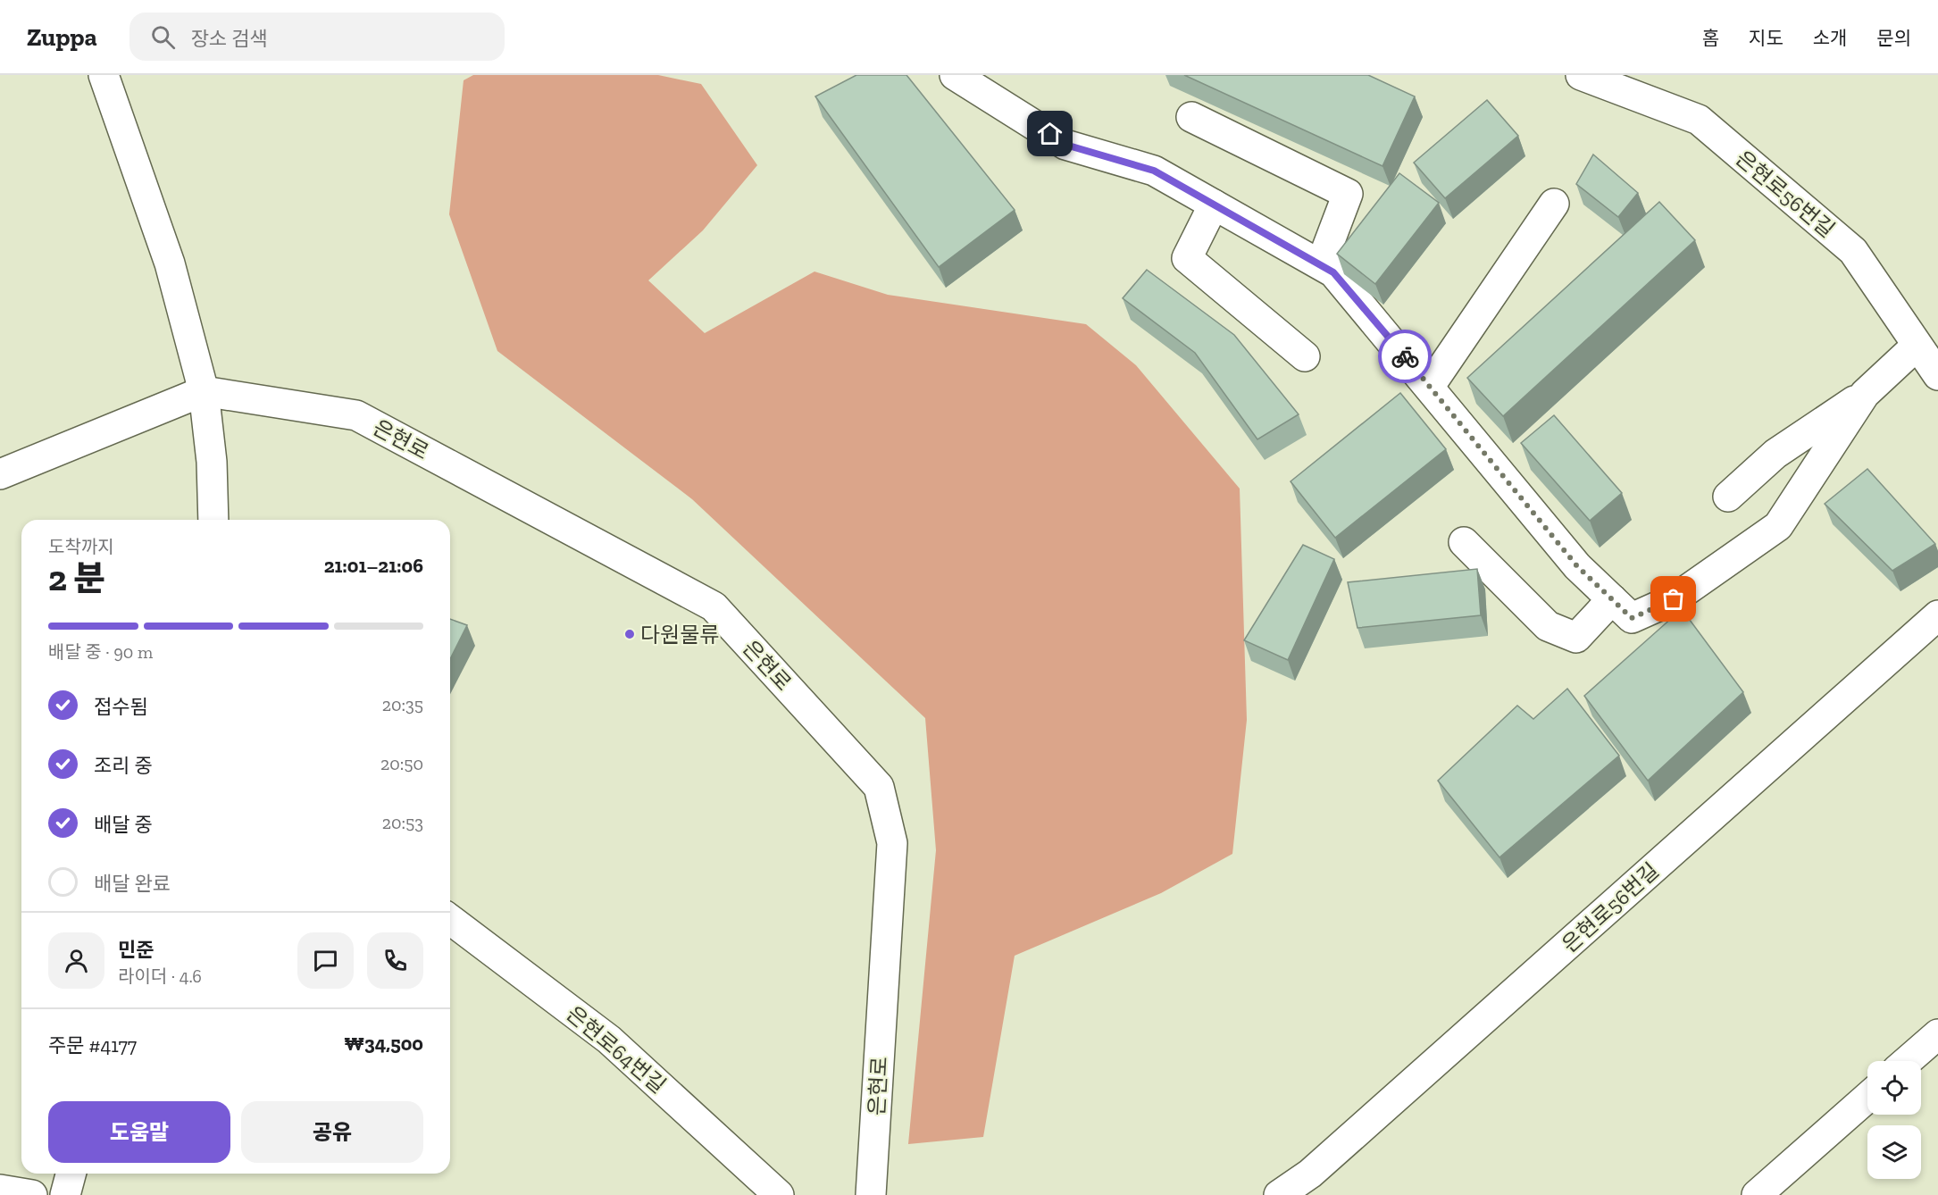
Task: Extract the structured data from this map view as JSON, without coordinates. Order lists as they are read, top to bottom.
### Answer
{
  "streets": {
    "street": ["은현로56번길", "은현로", "은현로64번길"]
  },
  "places": ["다원물류"],
  "page": {
    "header": "Zuppa",
    "search": "장소 검색",
    "nav": [
      "홈",
      "지도",
      "소개",
      "문의"
    ],
    "heading": ["2 분", "도착까지", "21:01–21:06"],
    "panel": [
      "민준",
      "라이더 · 4.6",
      "주문 #4177",
      "₩34,500"
    ],
    "bar": "배달 중 · 90 m",
    "list": [
      ["접수됨", "20:35"],
      ["조리 중", "20:50"],
      ["배달 중", "20:53"],
      "배달 완료"
    ],
    "buttons": ["도움말", "공유"]
  }
}
